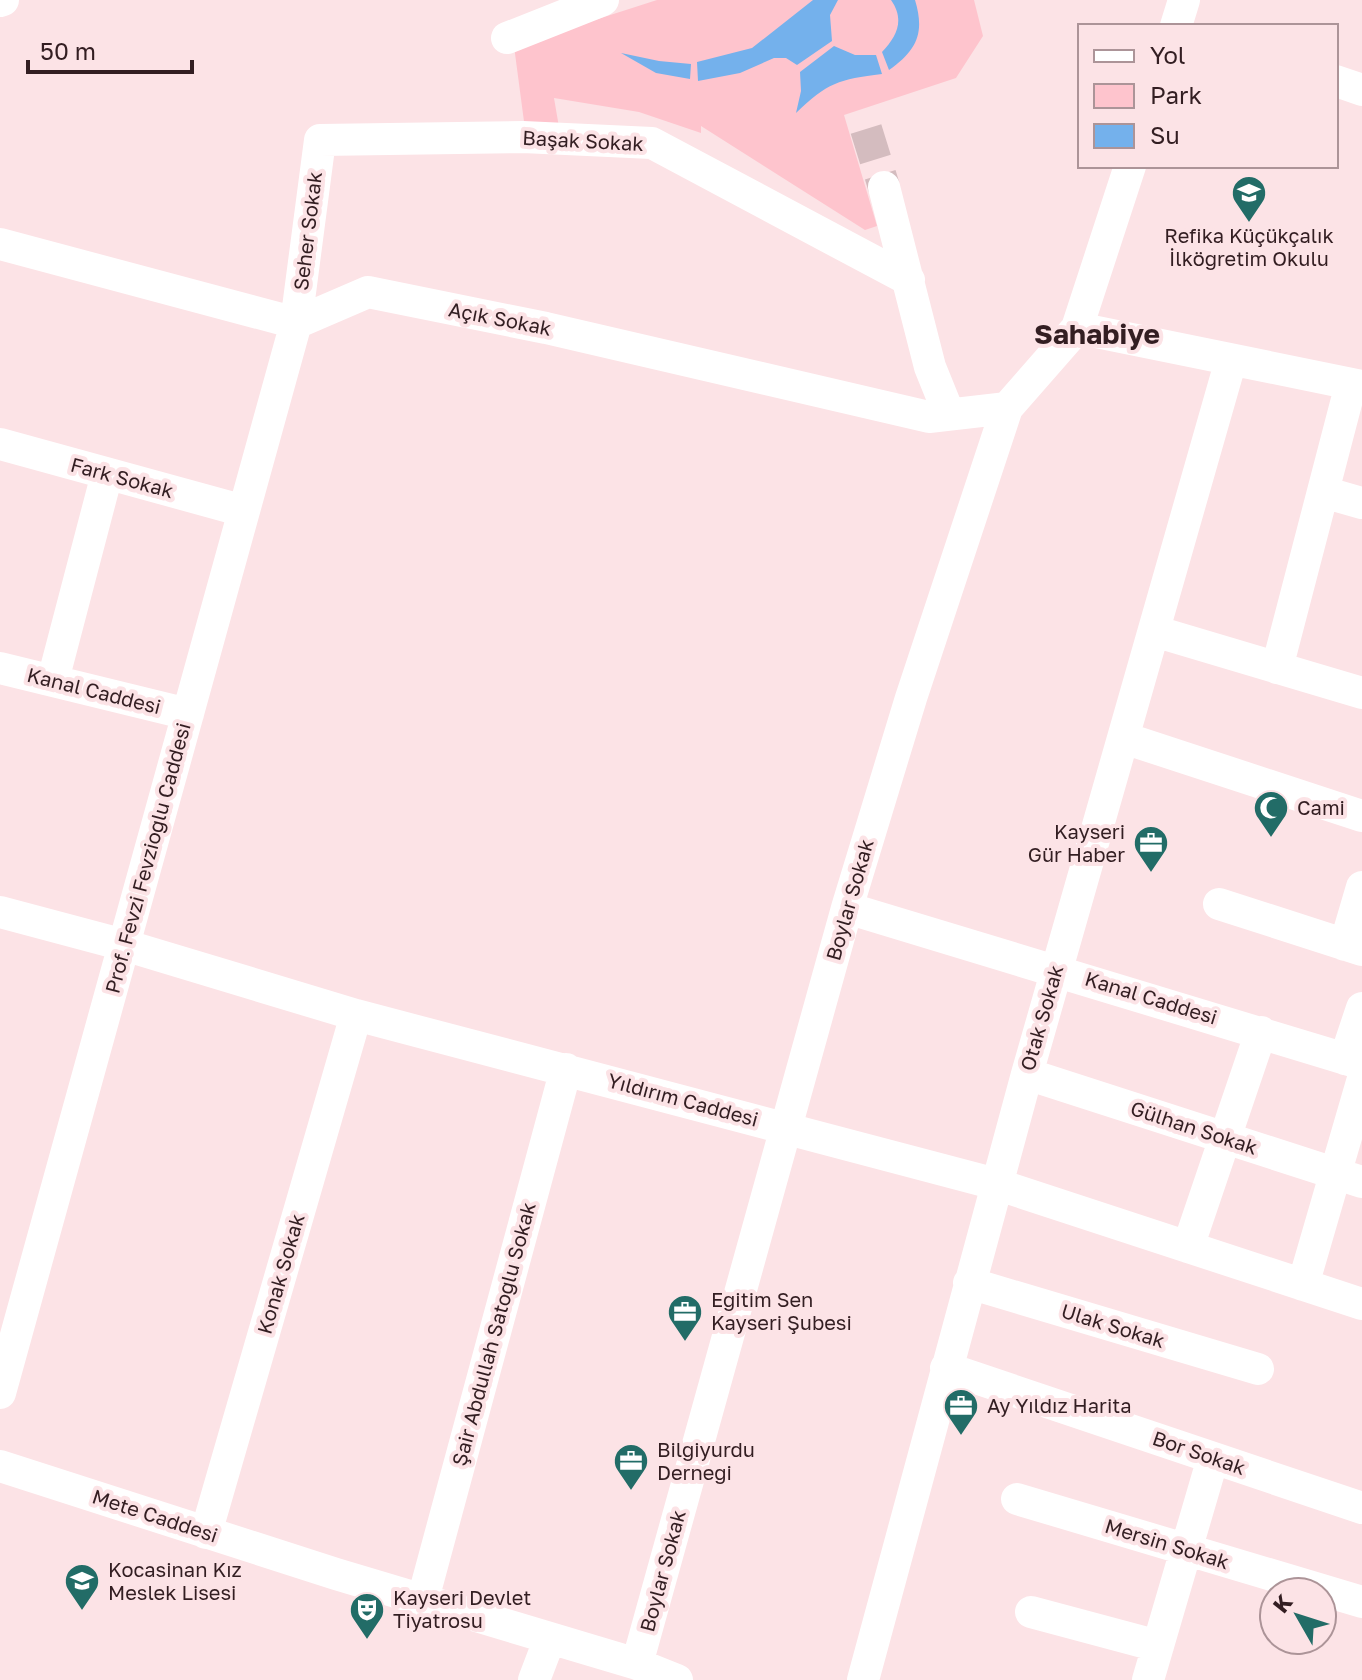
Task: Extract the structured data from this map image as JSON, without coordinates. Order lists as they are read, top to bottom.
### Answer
{
  "streets": {
    "street": [
      "Başak Sokak",
      "Seher Sokak",
      "Açık Sokak",
      "Fark Sokak",
      "Kanal Caddesi",
      "Prof. Fevzi Fevzioğlu Caddesi",
      "Boylar Sokak",
      "Otak Sokak",
      "Yıldırım Caddesi",
      "Gülhan Sokak",
      "Konak Sokak",
      "Ulak Sokak",
      "Şair Abdullah Satoğlu Sokak",
      "Bor Sokak",
      "Mete Caddesi",
      "Mersin Sokak"
    ]
  },
  "crossings": [
    ["Başak Sokak", "Seher Sokak"],
    ["Seher Sokak", "Açık Sokak"],
    ["Seher Sokak", "Prof. Fevzi Fevzioğlu Caddesi"],
    ["Açık Sokak", "Prof. Fevzi Fevzioğlu Caddesi"],
    ["Açık Sokak", "Boylar Sokak"],
    ["Fark Sokak", "Prof. Fevzi Fevzioğlu Caddesi"],
    ["Kanal Caddesi", "Prof. Fevzi Fevzioğlu Caddesi"],
    ["Kanal Caddesi", "Boylar Sokak"],
    ["Kanal Caddesi", "Otak Sokak"],
    ["Prof. Fevzi Fevzioğlu Caddesi", "Yıldırım Caddesi"],
    ["Boylar Sokak", "Yıldırım Caddesi"],
    ["Boylar Sokak", "Mete Caddesi"],
    ["Otak Sokak", "Yıldırım Caddesi"],
    ["Otak Sokak", "Gülhan Sokak"],
    ["Otak Sokak", "Ulak Sokak"],
    ["Otak Sokak", "Bor Sokak"],
    ["Yıldırım Caddesi", "Konak Sokak"],
    ["Yıldırım Caddesi", "Şair Abdullah Satoğlu Sokak"],
    ["Konak Sokak", "Mete Caddesi"],
    ["Şair Abdullah Satoğlu Sokak", "Mete Caddesi"]
  ],
  "districts": ["Sahabiye"],
  "places": {
    "school or university": ["Refika Küçükçalık İlköğretim Okulu", "Kocasinan Kız Meslek Lisesi"],
    "mosque": ["Cami"],
    "office": [
      "Kayseri Gür Haber",
      "Eğitim Sen Kayseri Şubesi",
      "Ay Yıldız Harita",
      "Bilgiyurdu Derneği"
    ],
    "theatre": ["Kayseri Devlet Tiyatrosu"]
  },
  "legend": ["Yol", "Park", "Su"],
  "scale_bar": "50 m",
  "north": "top left"
}
